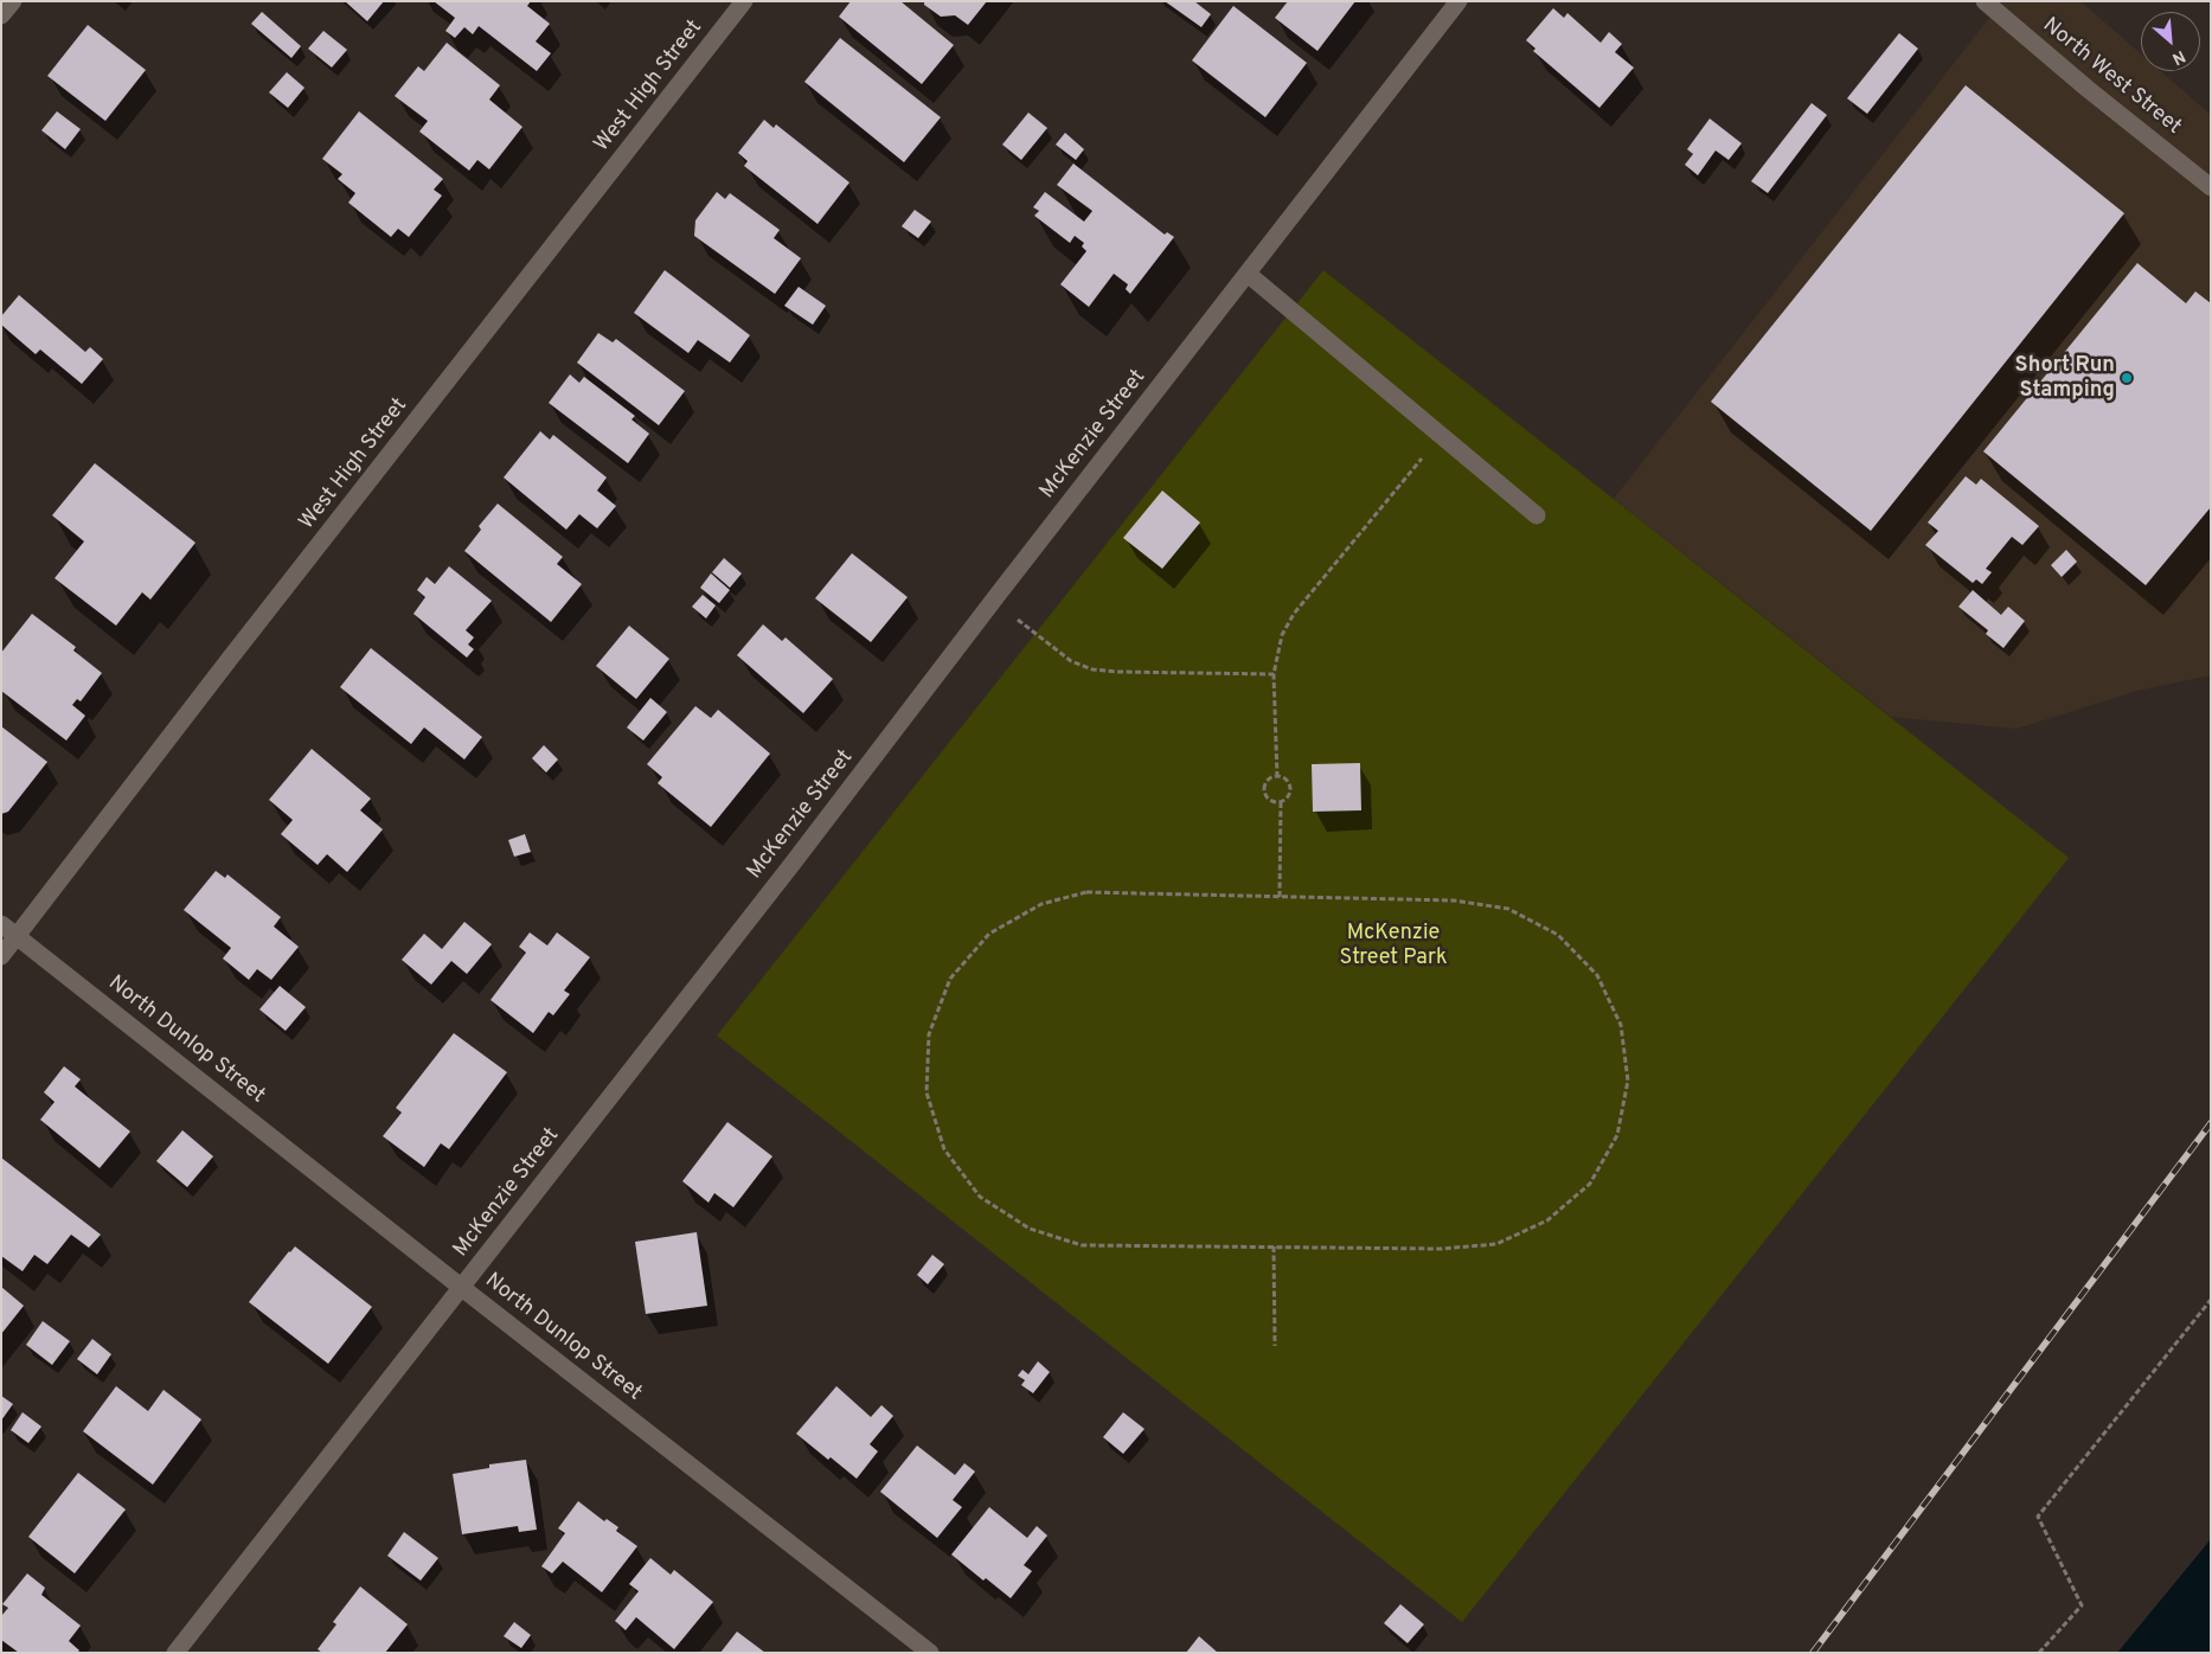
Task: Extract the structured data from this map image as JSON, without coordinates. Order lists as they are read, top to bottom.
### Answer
{
  "streets": {
    "street": [
      "North West Street",
      "West High Street",
      "McKenzie Street",
      "North Dunlop Street"
    ]
  },
  "crossings": [
    ["West High Street", "North Dunlop Street"],
    ["McKenzie Street", "North Dunlop Street"]
  ],
  "parks": ["McKenzie Street Park"],
  "places": ["Short Run Stamping"],
  "north": "bottom right"
}
